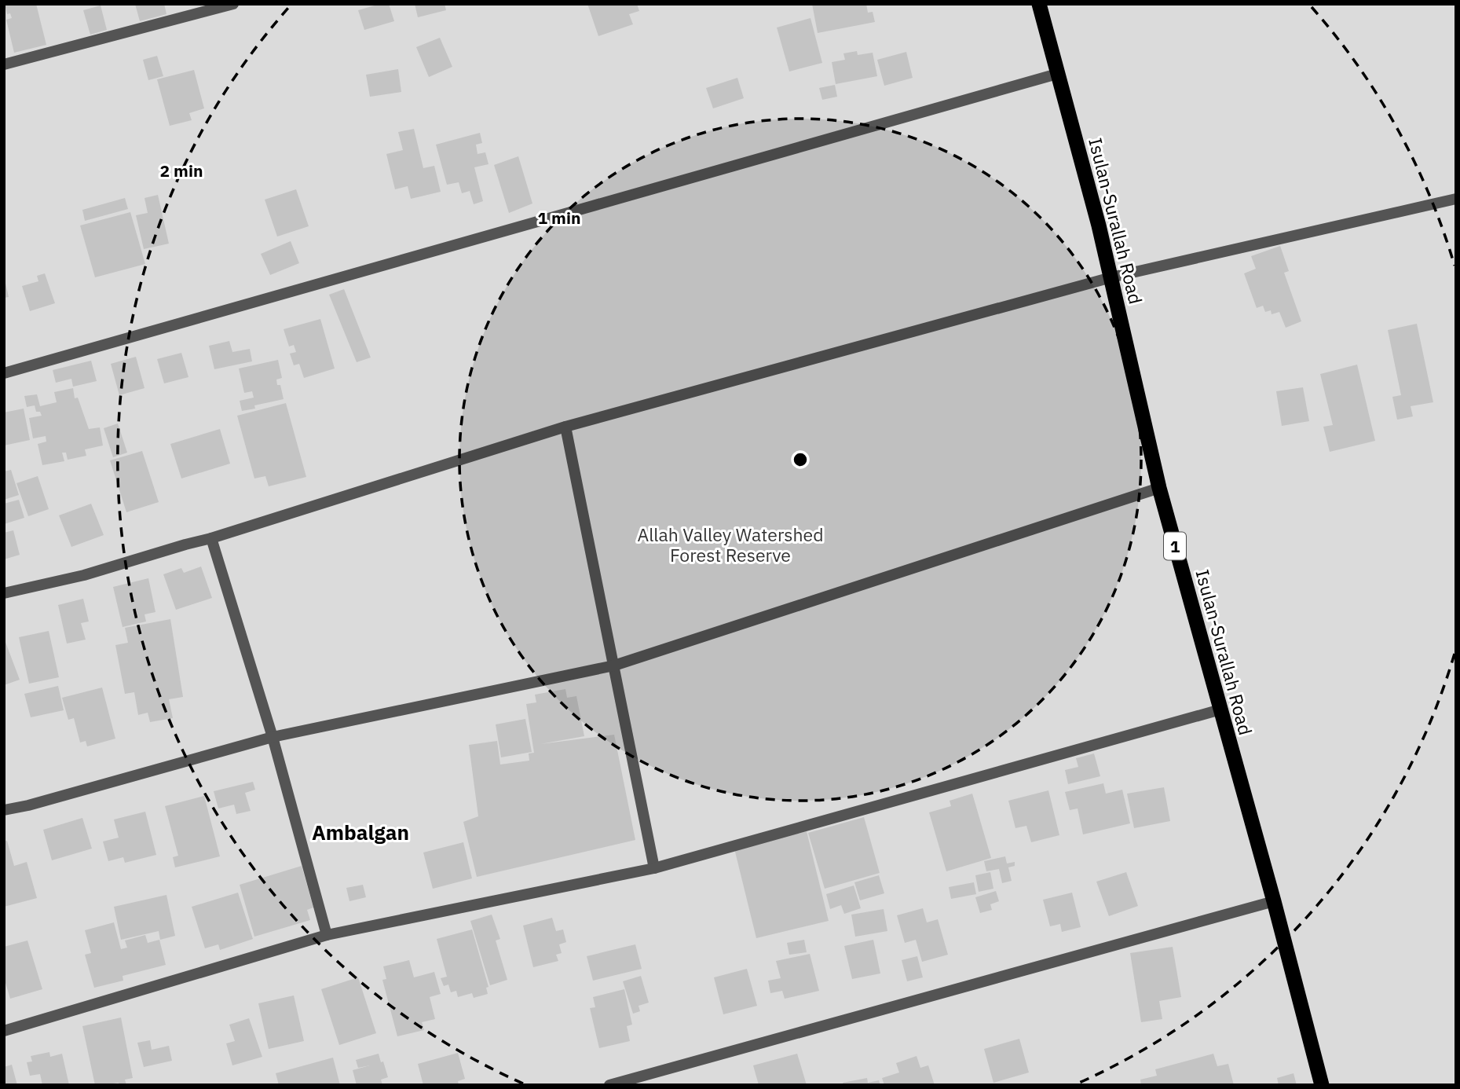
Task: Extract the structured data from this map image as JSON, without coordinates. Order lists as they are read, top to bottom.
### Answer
{
  "streets": {
    "highway": ["Isulan-Surallah Road", "1"]
  },
  "districts": ["Ambalgan"],
  "parks": ["Allah Valley Watershed Forest Reserve"],
  "rings": ["2 min", "1 min"]
}
